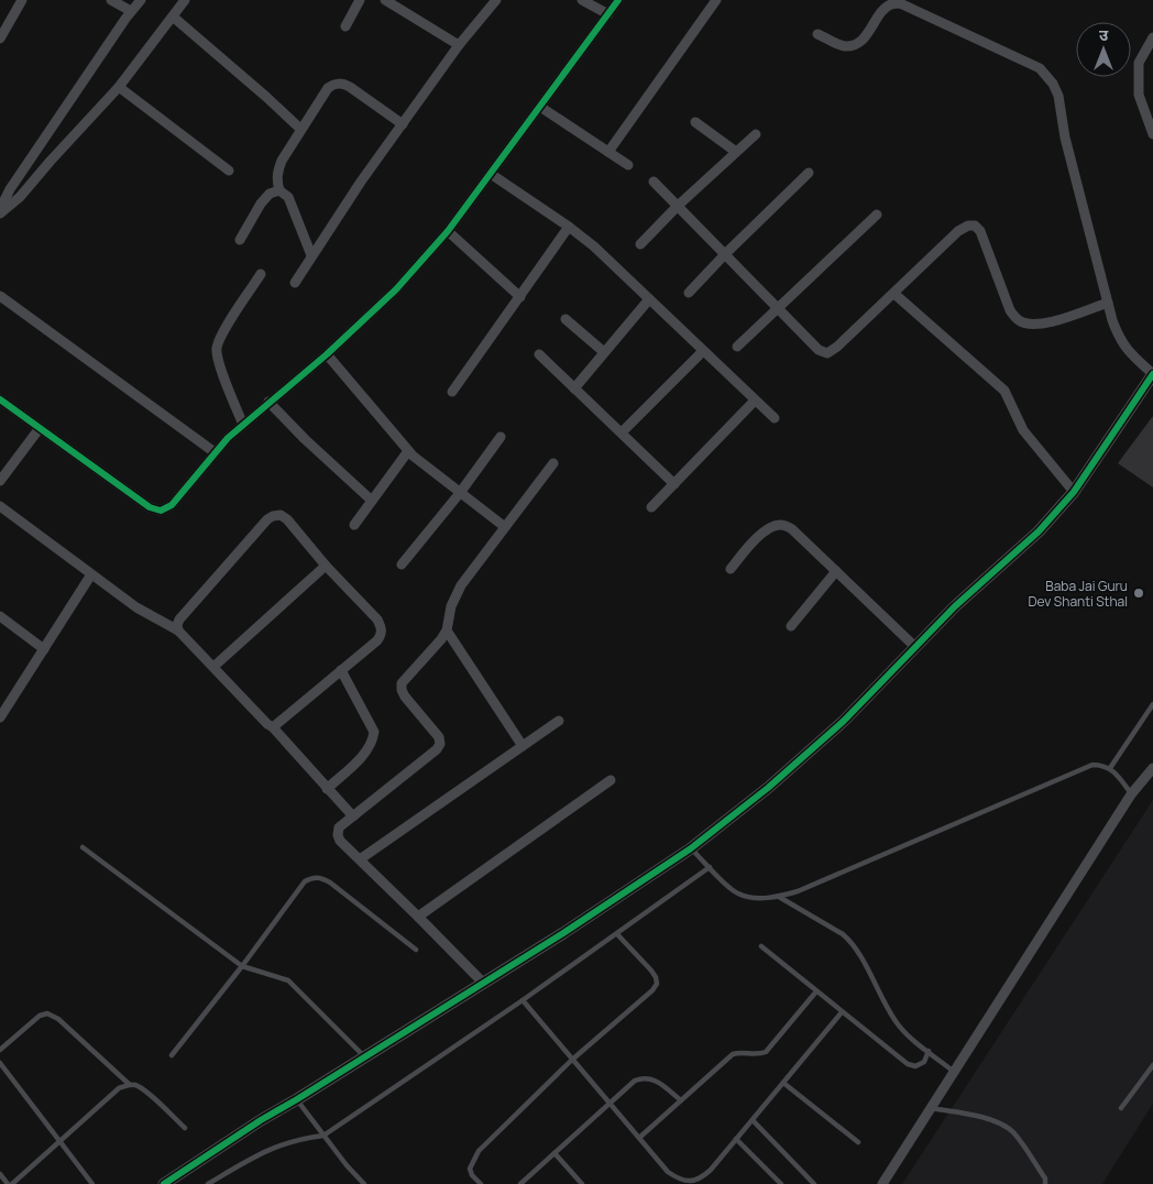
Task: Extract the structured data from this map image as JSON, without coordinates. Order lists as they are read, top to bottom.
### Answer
{
  "places": ["Baba Jai Guru Dev Shanti Sthal"],
  "north": "top"
}
